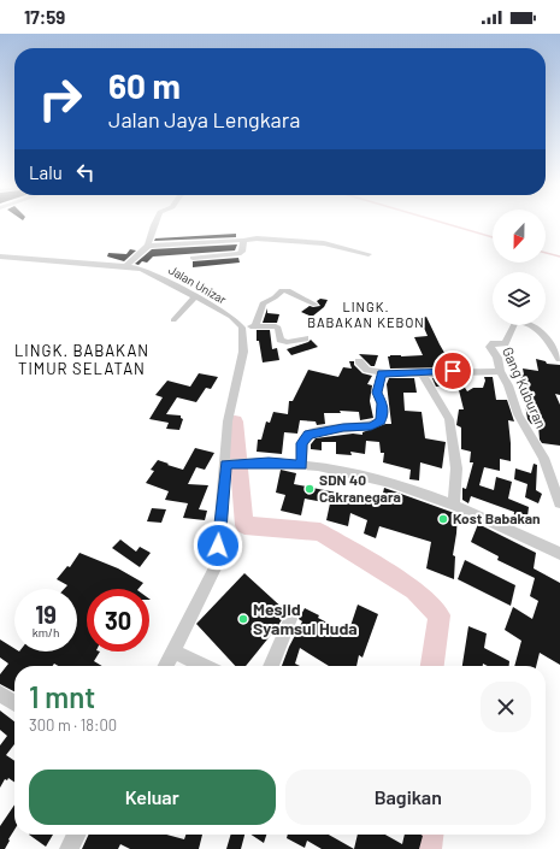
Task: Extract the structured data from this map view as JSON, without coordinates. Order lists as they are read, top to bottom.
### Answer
{
  "streets": {
    "street": ["Jalan Unizar", "Gang Kuburan"]
  },
  "districts": ["LINGK. BABAKAN KEBON", "LINGK. BABAKAN TIMUR SELATAN"],
  "places": ["SDN 40 Cakranegara", "Kost Babakan", "Mesjid Syamsul Huda"],
  "north": "bottom",
  "page": {
    "status": "17:59",
    "turn": ["60 m", "Jalan Jaya Lengkara"],
    "then": "Lalu",
    "speed": "19 km/h",
    "limit": "30",
    "heading": ["1 mnt", "300 m · 18:00"],
    "buttons": ["Keluar", "Bagikan"]
  }
}
